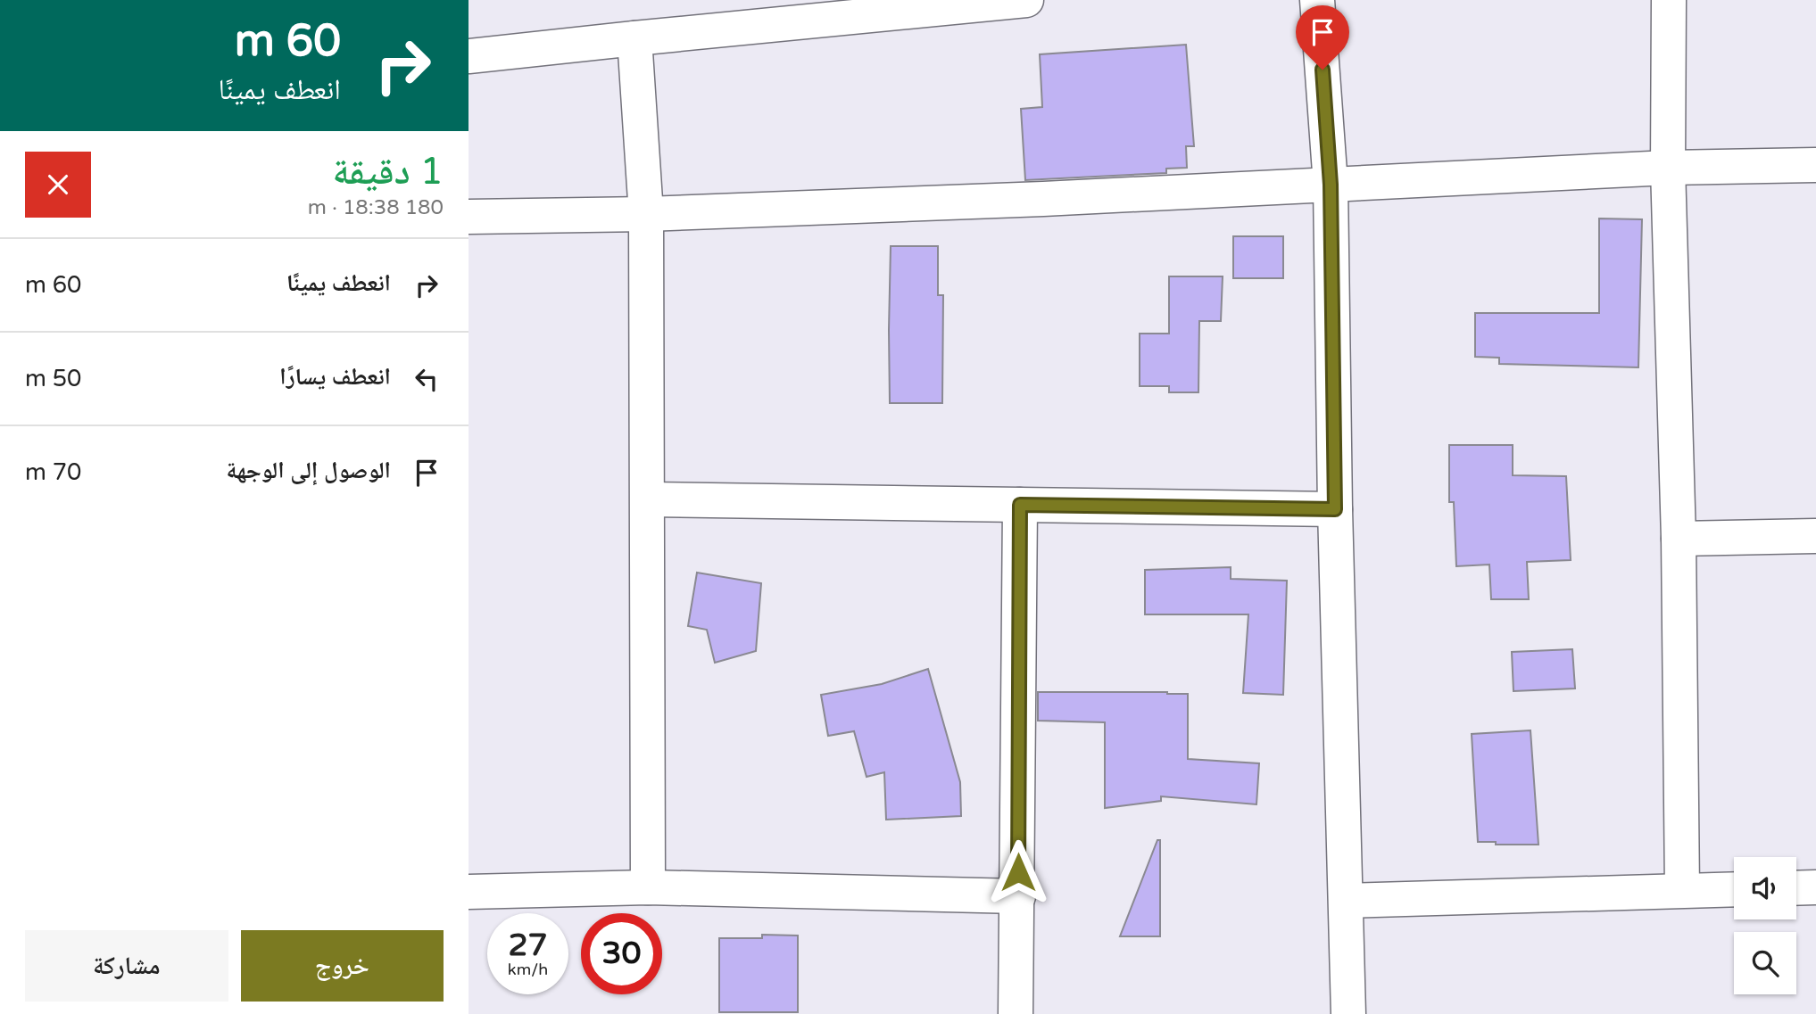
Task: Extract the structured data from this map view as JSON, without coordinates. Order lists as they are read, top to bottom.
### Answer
{
  "page": {
    "turn": ["60 m", "انعطف يمينًا"],
    "heading": ["1 دقيقة", "180 m · 18:38"],
    "list": [
      {
        "name": "انعطف يمينًا",
        "value": "60 m"
      },
      {
        "name": "انعطف يسارًا",
        "value": "50 m"
      },
      {
        "name": "الوصول إلى الوجهة",
        "value": "70 m"
      }
    ],
    "speed": "27 km/h",
    "limit": "30",
    "buttons": ["خروج", "مشاركة"]
  }
}
